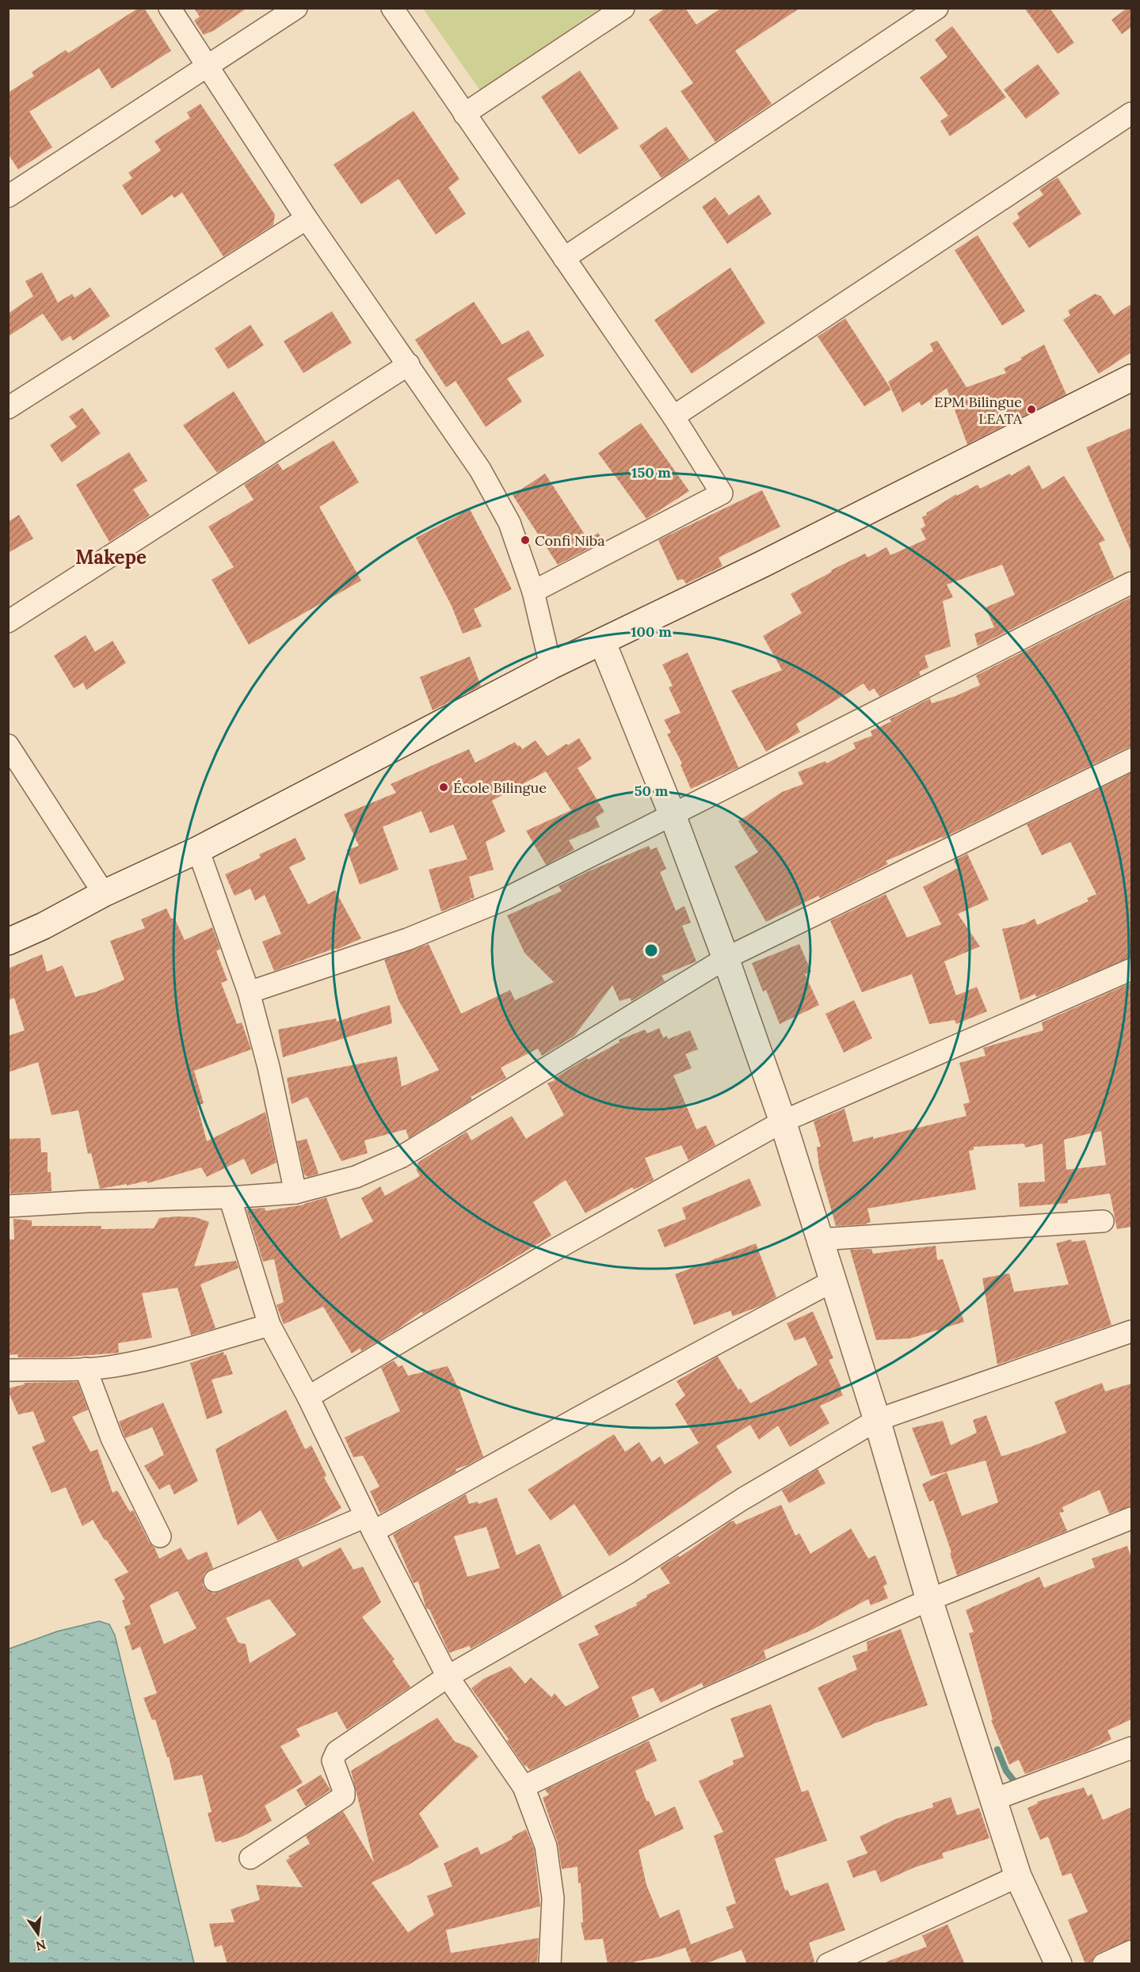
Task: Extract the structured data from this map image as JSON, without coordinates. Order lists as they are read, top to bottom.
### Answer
{
  "districts": ["Makepe"],
  "places": ["EPM Bilingue LEATA", "Confi Niba", "École Bilingue"],
  "north": "bottom",
  "rings": ["150 m", "100 m", "50 m"]
}
